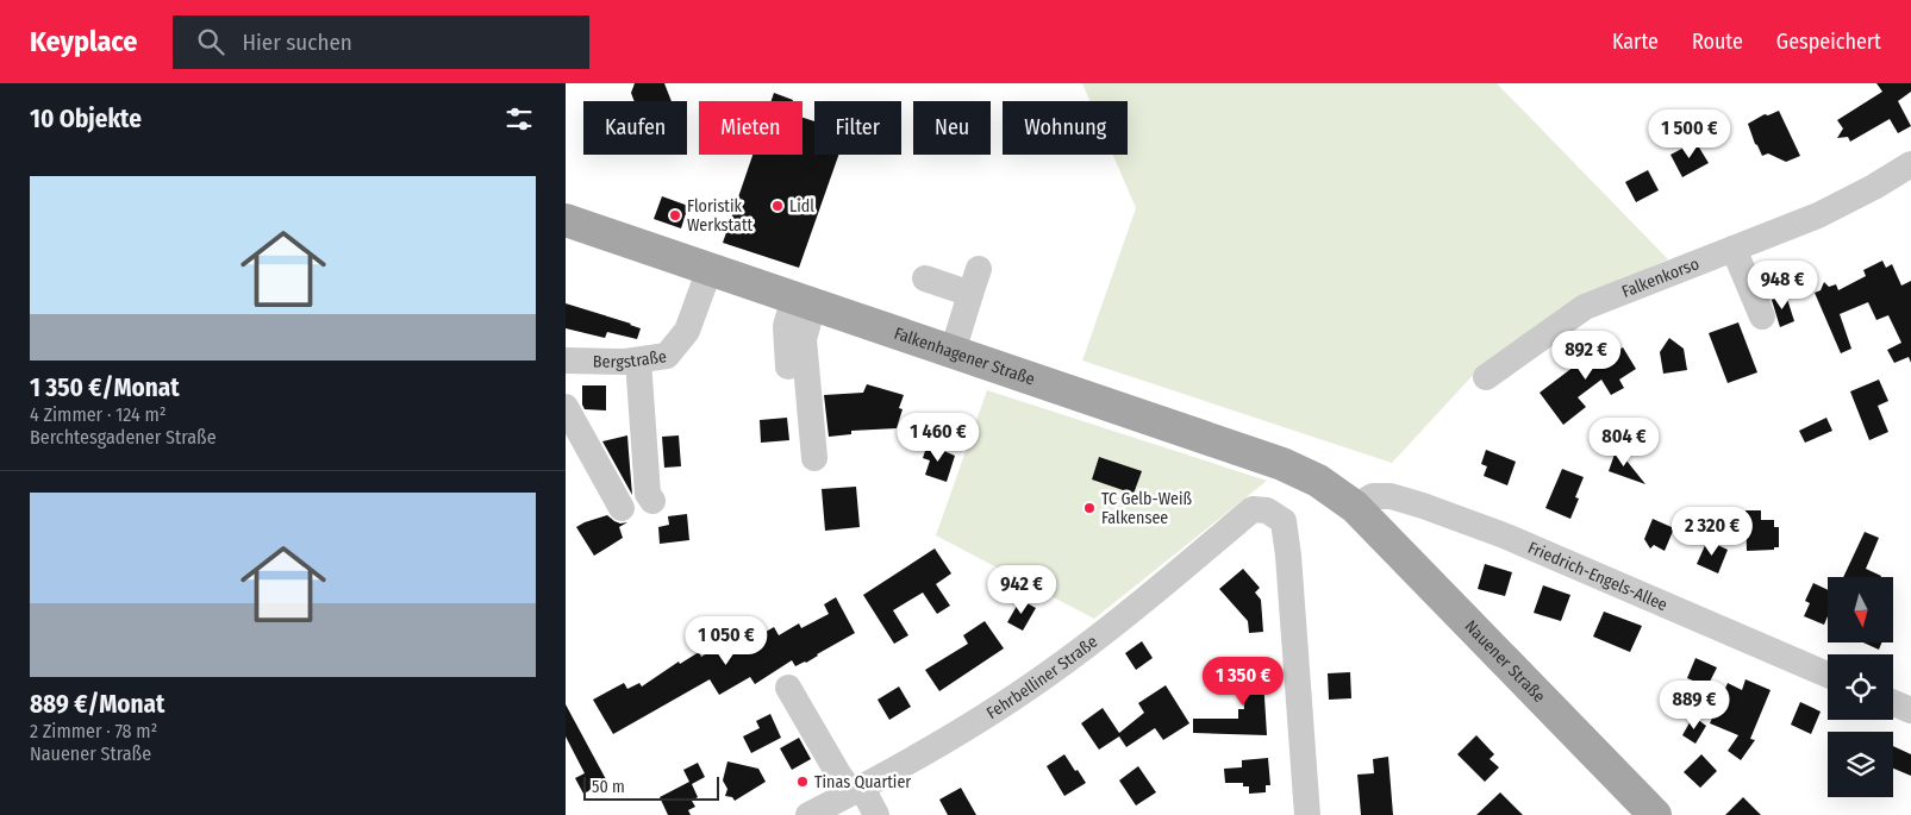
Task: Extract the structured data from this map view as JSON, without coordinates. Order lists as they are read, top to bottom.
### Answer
{
  "streets": {
    "main road": ["Falkenhagener Straße", "Nauener Straße"],
    "street": [
      "Falkenkorso",
      "Bergstraße",
      "Friedrich-Engels-Allee",
      "Fehrbelliner Straße"
    ]
  },
  "crossings": [
    ["Bergstraße", "Falkenhagener Straße"],
    ["Falkenhagener Straße", "Friedrich-Engels-Allee"],
    ["Falkenhagener Straße", "Nauener Straße"],
    ["Friedrich-Engels-Allee", "Nauener Straße"]
  ],
  "places": [
    "Lidl",
    "Floristik Werkstatt",
    "TC Gelb-Weiß Falkensee",
    "Tinas Quartier"
  ],
  "scale_bar": "50 m",
  "north": "bottom",
  "page": {
    "header": "Keyplace",
    "search": "Hier suchen",
    "nav": ["Karte", "Route", "Gespeichert"],
    "heading": "10 Objekte",
    "chip": [
      "Kaufen",
      "Mieten",
      "Filter",
      "Neu",
      "Wohnung"
    ],
    "price": [
      "1 500 €",
      "948 €",
      "892 €",
      "1 460 €",
      "804 €",
      "2 320 €",
      "942 €",
      "1 050 €",
      "1 350 €",
      "889 €"
    ],
    "list": [
      {
        "name": "1 350 €/Monat",
        "note": "4 Zimmer · 124 m² · Berchtesgadener Straße"
      },
      {
        "name": "889 €/Monat",
        "note": "2 Zimmer · 78 m² · Nauener Straße"
      }
    ],
    "scale": "50 m"
  }
}
